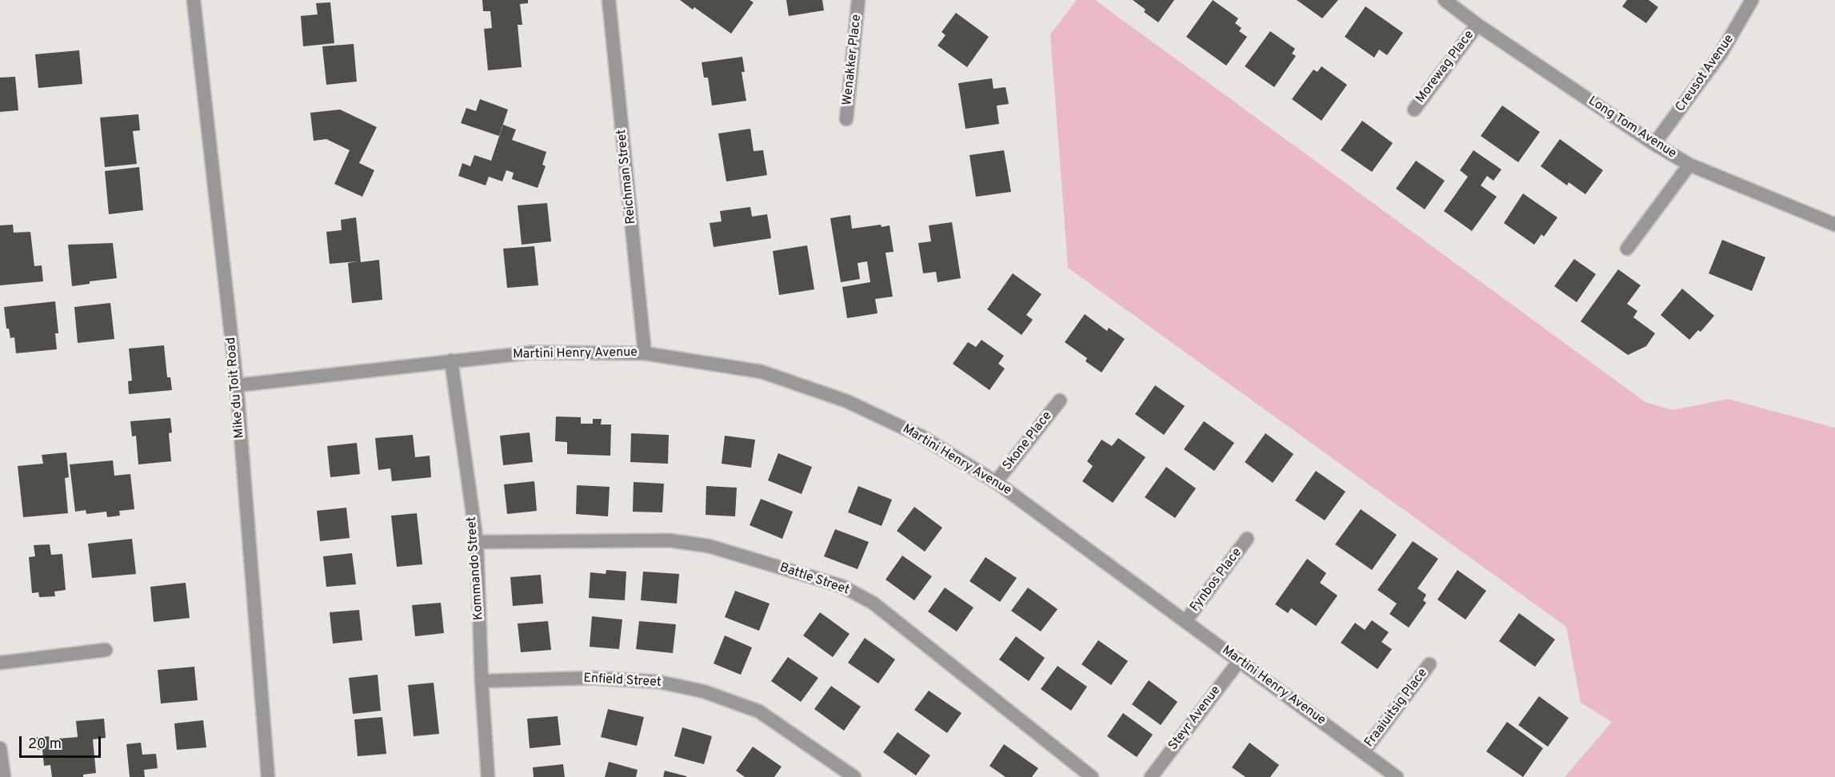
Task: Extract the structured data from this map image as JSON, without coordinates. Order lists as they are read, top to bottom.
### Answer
{
  "streets": {
    "street": [
      "Wenakker Place",
      "Morewag Place",
      "Creusot Avenue",
      "Long Tom Avenue",
      "Reichman Street",
      "Martini Henry Avenue",
      "Mike du Toit Road",
      "Skone Place",
      "Kommando Street",
      "Battle Street",
      "Fynbos Place",
      "Enfield Street",
      "Fraaiuitsig Place",
      "Steyr Avenue"
    ]
  },
  "crossings": [
    ["Morewag Place", "Long Tom Avenue"],
    ["Creusot Avenue", "Long Tom Avenue"],
    ["Reichman Street", "Martini Henry Avenue"],
    ["Martini Henry Avenue", "Mike du Toit Road"],
    ["Martini Henry Avenue", "Skone Place"],
    ["Martini Henry Avenue", "Kommando Street"],
    ["Martini Henry Avenue", "Fynbos Place"],
    ["Martini Henry Avenue", "Fraaiuitsig Place"],
    ["Martini Henry Avenue", "Steyr Avenue"],
    ["Kommando Street", "Battle Street"],
    ["Kommando Street", "Enfield Street"]
  ],
  "scale_bar": "20 m"
}
